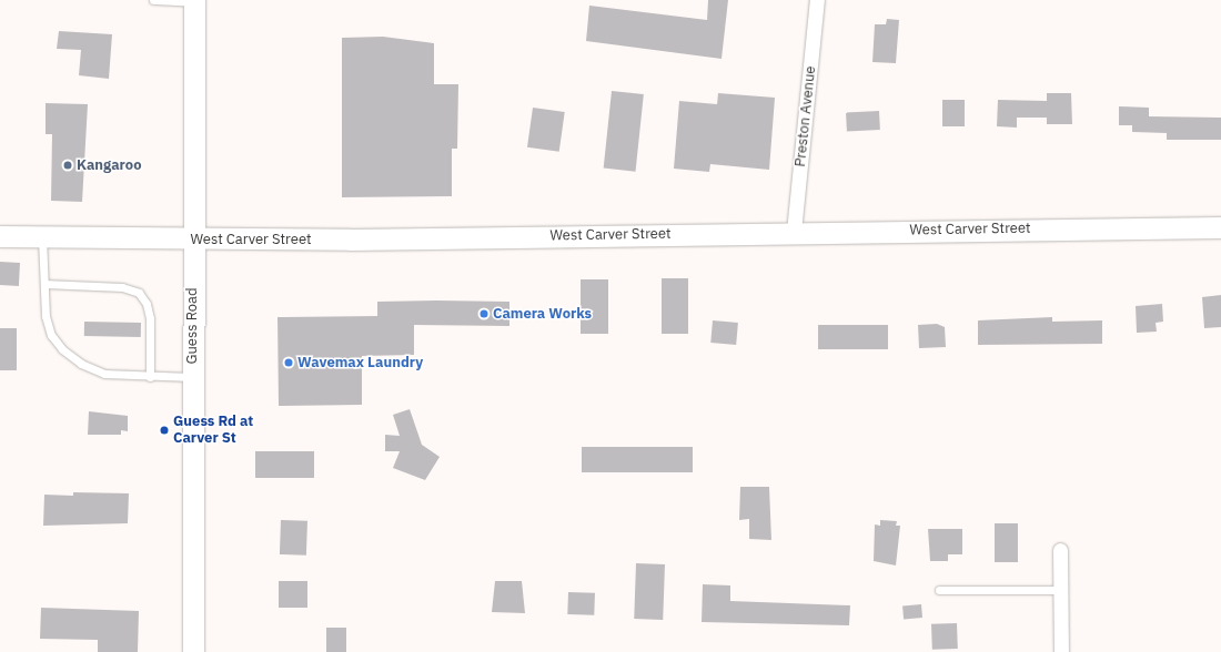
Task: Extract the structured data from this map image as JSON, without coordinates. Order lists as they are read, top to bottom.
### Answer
{
  "streets": {
    "street": ["Preston Avenue", "West Carver Street", "Guess Road"]
  },
  "crossings": [
    ["Preston Avenue", "West Carver Street"],
    ["West Carver Street", "Guess Road"]
  ],
  "places": [
    "Kangaroo",
    "Camera Works",
    "Wavemax Laundry",
    "Guess Rd at Carver St"
  ]
}
